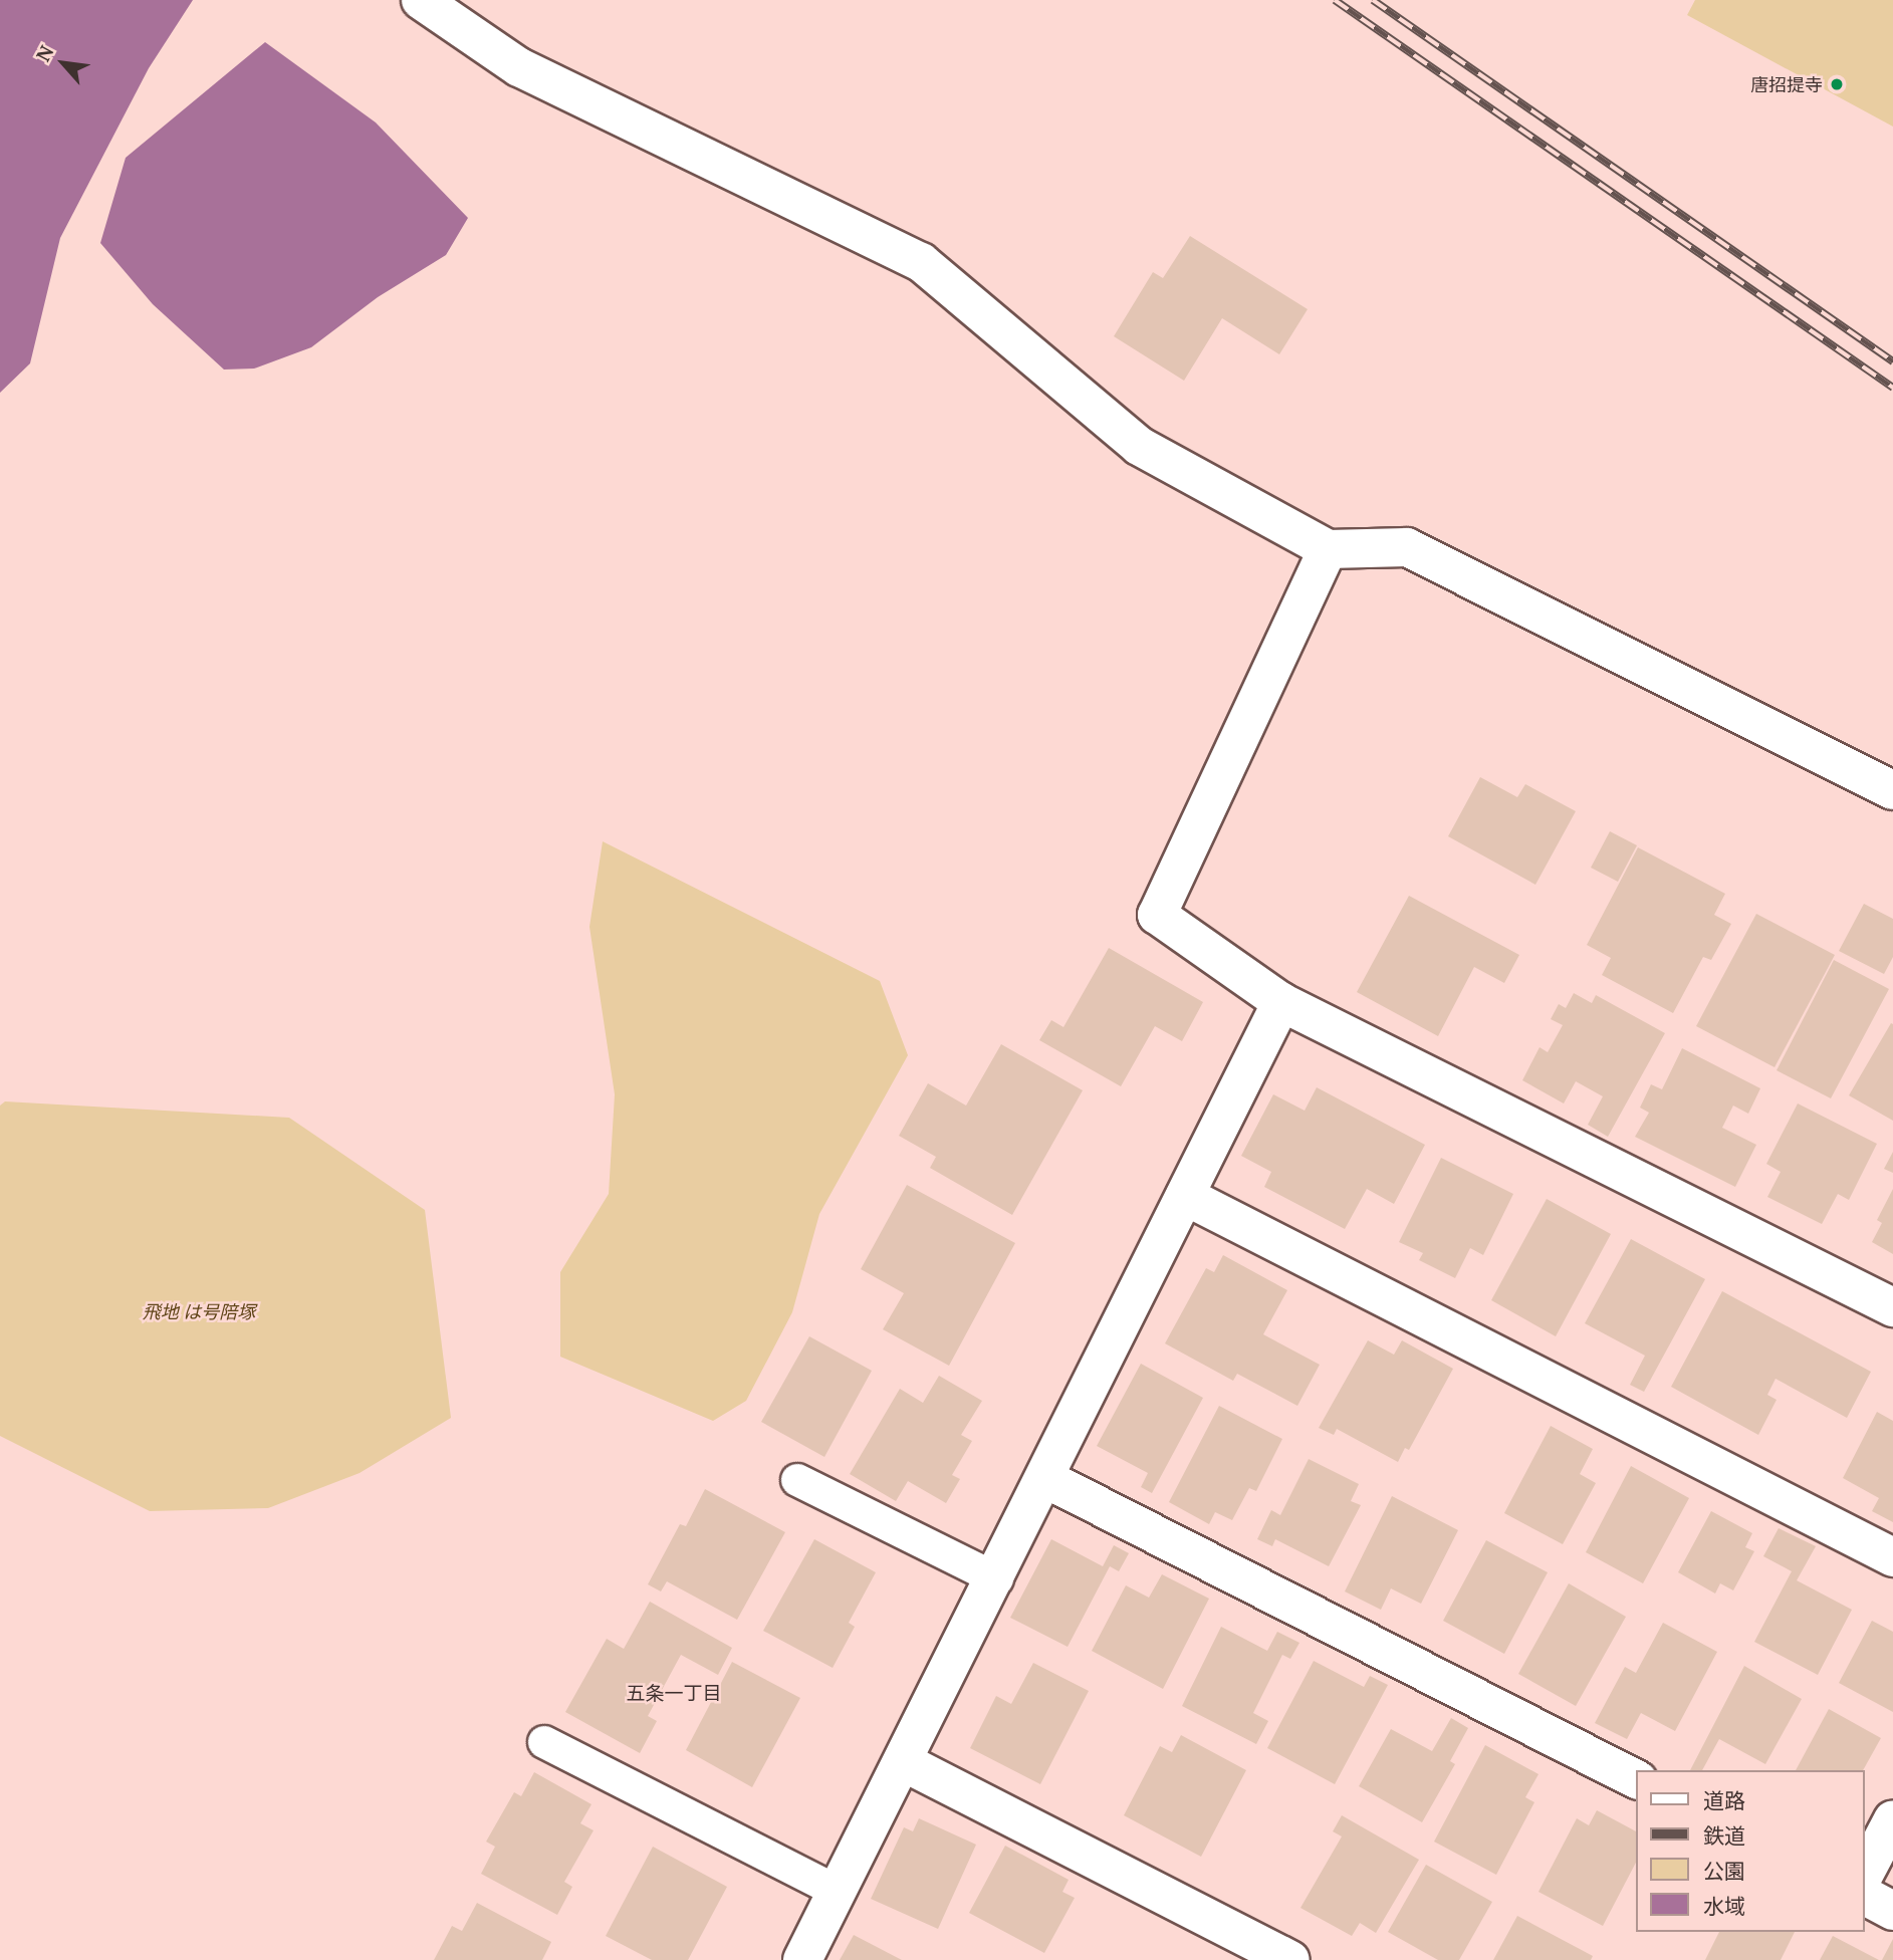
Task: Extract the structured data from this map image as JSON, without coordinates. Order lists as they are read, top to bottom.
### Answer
{
  "districts": ["五条一丁目"],
  "parks": ["飛地 は号陪塚"],
  "places": ["唐招提寺"],
  "legend": [
    "道路",
    "鉄道",
    "公園",
    "水域"
  ],
  "north": "top left"
}
